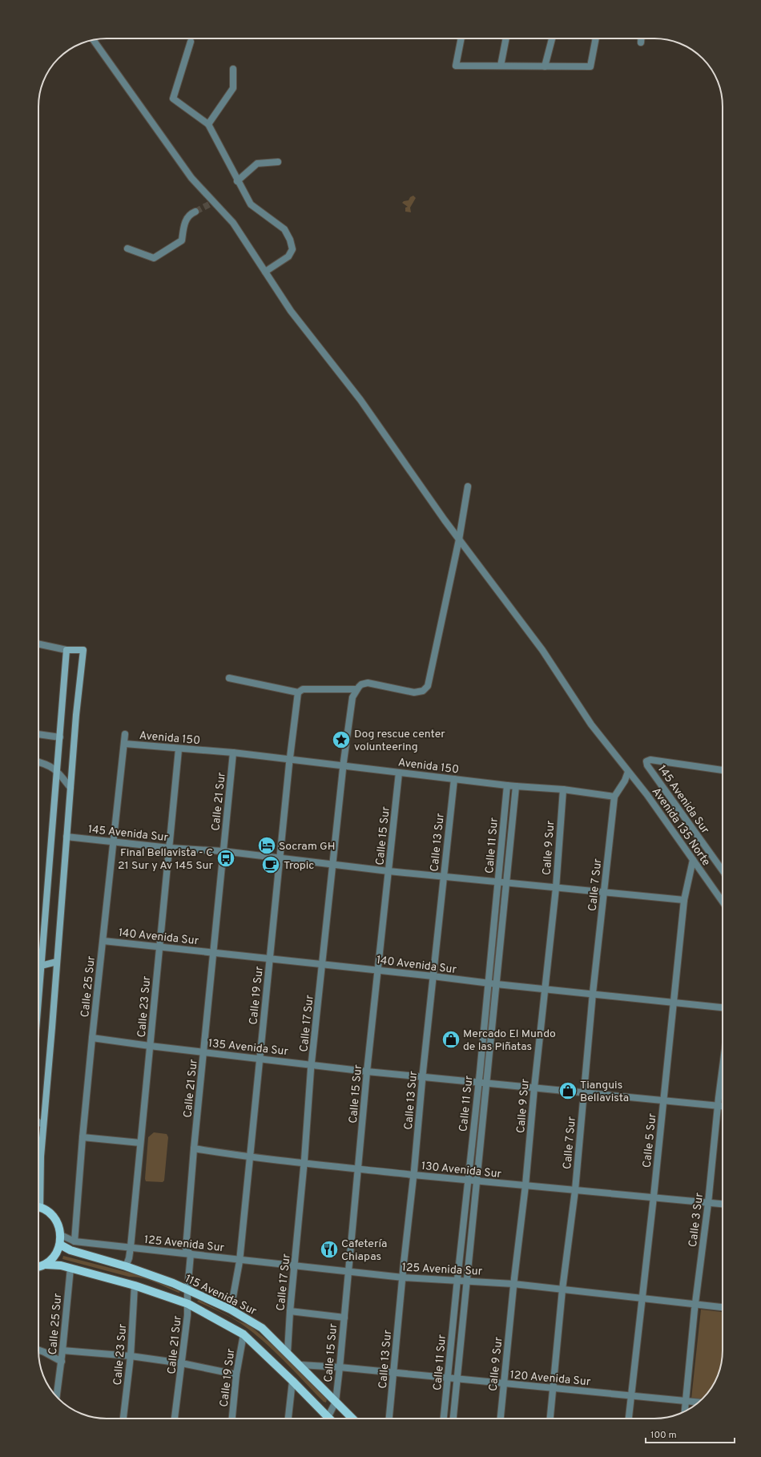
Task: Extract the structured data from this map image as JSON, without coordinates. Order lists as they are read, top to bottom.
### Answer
{
  "streets": {
    "main road": ["115 Avenida Sur"],
    "street": [
      "Avenida 150",
      "145 Avenida Sur",
      "Calle 21 Sur",
      "Avenida 135 Norte",
      "Calle 15 Sur",
      "Calle 13 Sur",
      "Calle 11 Sur",
      "Calle 9 Sur",
      "Calle 7 Sur",
      "140 Avenida Sur",
      "Calle 25 Sur",
      "Calle 19 Sur",
      "Calle 23 Sur",
      "Calle 17 Sur",
      "135 Avenida Sur",
      "Calle 5 Sur",
      "130 Avenida Sur",
      "Calle 3 Sur",
      "125 Avenida Sur",
      "120 Avenida Sur"
    ]
  },
  "crossings": [
    ["Avenida 150", "Calle 21 Sur"],
    ["Avenida 150", "Calle 15 Sur"],
    ["Avenida 150", "Calle 13 Sur"],
    ["Avenida 150", "Calle 11 Sur"],
    ["Avenida 150", "Calle 9 Sur"],
    ["Avenida 150", "Calle 7 Sur"],
    ["Avenida 150", "Calle 25 Sur"],
    ["Avenida 150", "Calle 19 Sur"],
    ["Avenida 150", "Calle 23 Sur"],
    ["Avenida 150", "Calle 17 Sur"],
    ["145 Avenida Sur", "Calle 21 Sur"],
    ["145 Avenida Sur", "Calle 15 Sur"],
    ["145 Avenida Sur", "Calle 13 Sur"],
    ["145 Avenida Sur", "Calle 11 Sur"],
    ["145 Avenida Sur", "Calle 9 Sur"],
    ["145 Avenida Sur", "Calle 7 Sur"],
    ["145 Avenida Sur", "Calle 25 Sur"],
    ["145 Avenida Sur", "Calle 19 Sur"],
    ["145 Avenida Sur", "Calle 23 Sur"],
    ["145 Avenida Sur", "Calle 17 Sur"],
    ["145 Avenida Sur", "Calle 5 Sur"],
    ["Calle 21 Sur", "140 Avenida Sur"],
    ["Calle 21 Sur", "135 Avenida Sur"],
    ["Calle 21 Sur", "130 Avenida Sur"],
    ["Calle 21 Sur", "125 Avenida Sur"],
    ["Calle 21 Sur", "115 Avenida Sur"],
    ["Avenida 135 Norte", "Calle 7 Sur"],
    ["Avenida 135 Norte", "Calle 5 Sur"],
    ["Calle 15 Sur", "140 Avenida Sur"],
    ["Calle 15 Sur", "135 Avenida Sur"],
    ["Calle 15 Sur", "130 Avenida Sur"],
    ["Calle 15 Sur", "125 Avenida Sur"],
    ["Calle 15 Sur", "115 Avenida Sur"],
    ["Calle 15 Sur", "120 Avenida Sur"],
    ["Calle 13 Sur", "140 Avenida Sur"],
    ["Calle 13 Sur", "135 Avenida Sur"],
    ["Calle 13 Sur", "130 Avenida Sur"],
    ["Calle 13 Sur", "125 Avenida Sur"],
    ["Calle 13 Sur", "120 Avenida Sur"],
    ["Calle 11 Sur", "140 Avenida Sur"],
    ["Calle 11 Sur", "135 Avenida Sur"],
    ["Calle 11 Sur", "130 Avenida Sur"],
    ["Calle 11 Sur", "125 Avenida Sur"],
    ["Calle 11 Sur", "120 Avenida Sur"],
    ["Calle 9 Sur", "140 Avenida Sur"],
    ["Calle 9 Sur", "135 Avenida Sur"],
    ["Calle 9 Sur", "130 Avenida Sur"],
    ["Calle 9 Sur", "125 Avenida Sur"],
    ["Calle 9 Sur", "120 Avenida Sur"],
    ["Calle 7 Sur", "140 Avenida Sur"],
    ["Calle 7 Sur", "135 Avenida Sur"],
    ["Calle 7 Sur", "130 Avenida Sur"],
    ["Calle 7 Sur", "125 Avenida Sur"],
    ["Calle 7 Sur", "120 Avenida Sur"],
    ["140 Avenida Sur", "Calle 25 Sur"],
    ["140 Avenida Sur", "Calle 19 Sur"],
    ["140 Avenida Sur", "Calle 23 Sur"],
    ["140 Avenida Sur", "Calle 17 Sur"],
    ["140 Avenida Sur", "Calle 5 Sur"],
    ["Calle 25 Sur", "135 Avenida Sur"],
    ["Calle 25 Sur", "125 Avenida Sur"],
    ["Calle 25 Sur", "115 Avenida Sur"],
    ["Calle 19 Sur", "135 Avenida Sur"],
    ["Calle 19 Sur", "130 Avenida Sur"],
    ["Calle 19 Sur", "125 Avenida Sur"],
    ["Calle 19 Sur", "115 Avenida Sur"],
    ["Calle 23 Sur", "135 Avenida Sur"],
    ["Calle 23 Sur", "125 Avenida Sur"],
    ["Calle 23 Sur", "115 Avenida Sur"],
    ["Calle 17 Sur", "135 Avenida Sur"],
    ["Calle 17 Sur", "130 Avenida Sur"],
    ["Calle 17 Sur", "125 Avenida Sur"],
    ["Calle 17 Sur", "115 Avenida Sur"],
    ["135 Avenida Sur", "Calle 5 Sur"],
    ["135 Avenida Sur", "Calle 3 Sur"],
    ["Calle 5 Sur", "130 Avenida Sur"],
    ["Calle 5 Sur", "125 Avenida Sur"],
    ["Calle 5 Sur", "120 Avenida Sur"],
    ["130 Avenida Sur", "Calle 3 Sur"],
    ["Calle 3 Sur", "125 Avenida Sur"],
    ["Calle 3 Sur", "120 Avenida Sur"],
    ["115 Avenida Sur", "120 Avenida Sur"]
  ],
  "places": {
    "place": ["Dog rescue center volunteering"],
    "hotel": ["Socram GH"],
    "bus stop": ["Final Bellavista - C 21 Sur y Av 145 Sur"],
    "cafe": ["Tropic"],
    "shop": ["Mercado El Mundo de las Piñatas", "Tianguis Bellavista"],
    "restaurant": ["Cafetería Chiapas"]
  },
  "scale_bar": "100 m"
}
